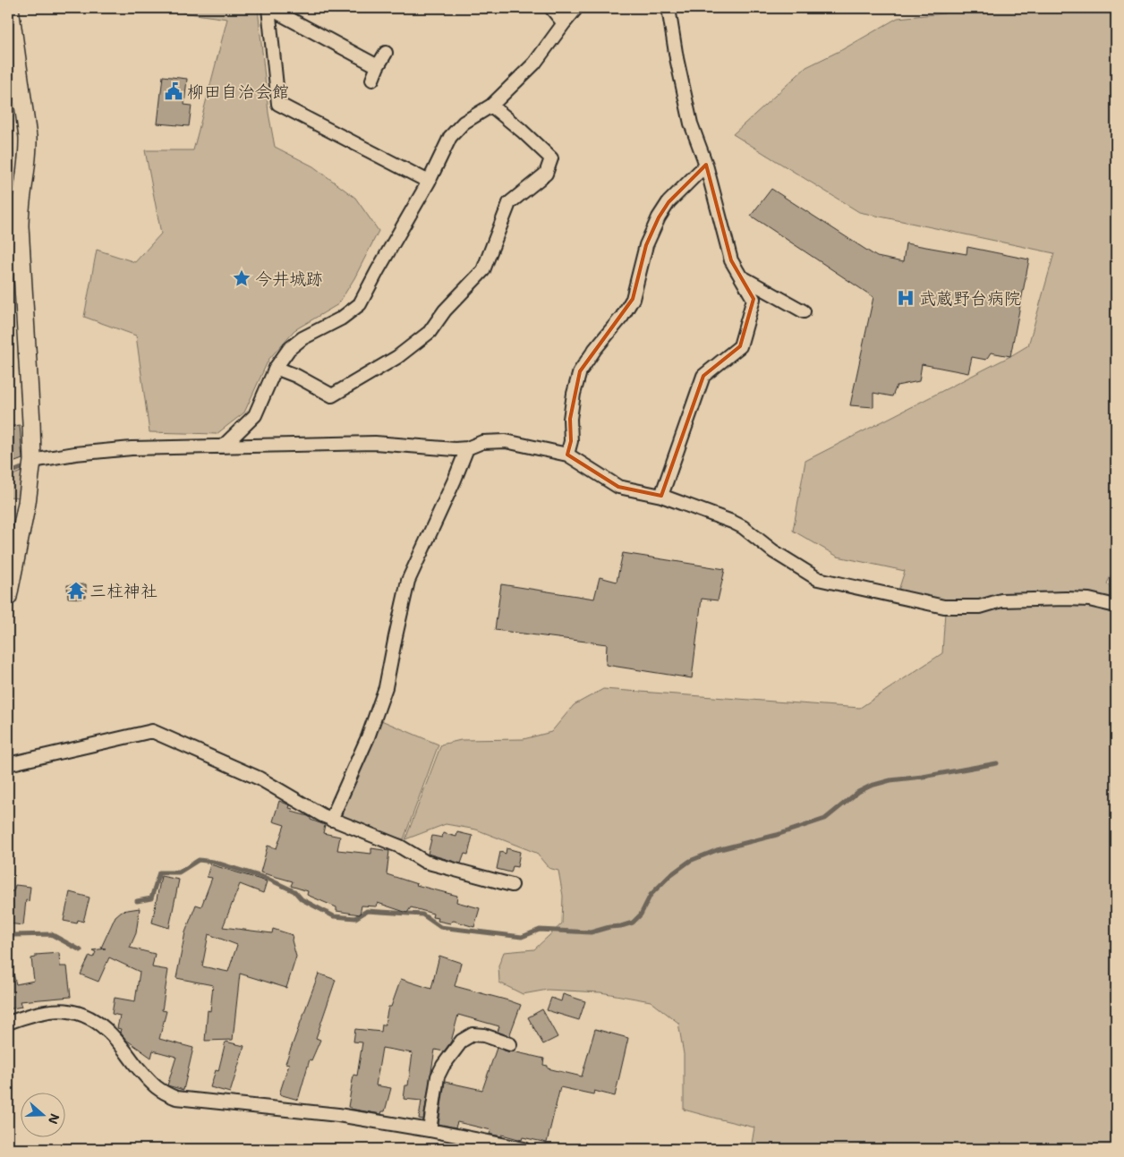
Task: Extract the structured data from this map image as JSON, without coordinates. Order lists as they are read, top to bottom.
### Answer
{
  "places": {
    "public building": ["柳田自治会館"],
    "place": ["今井城跡"],
    "hospital": ["武蔵野台病院"],
    "temple": ["三柱神社"]
  },
  "north": "right"
}
